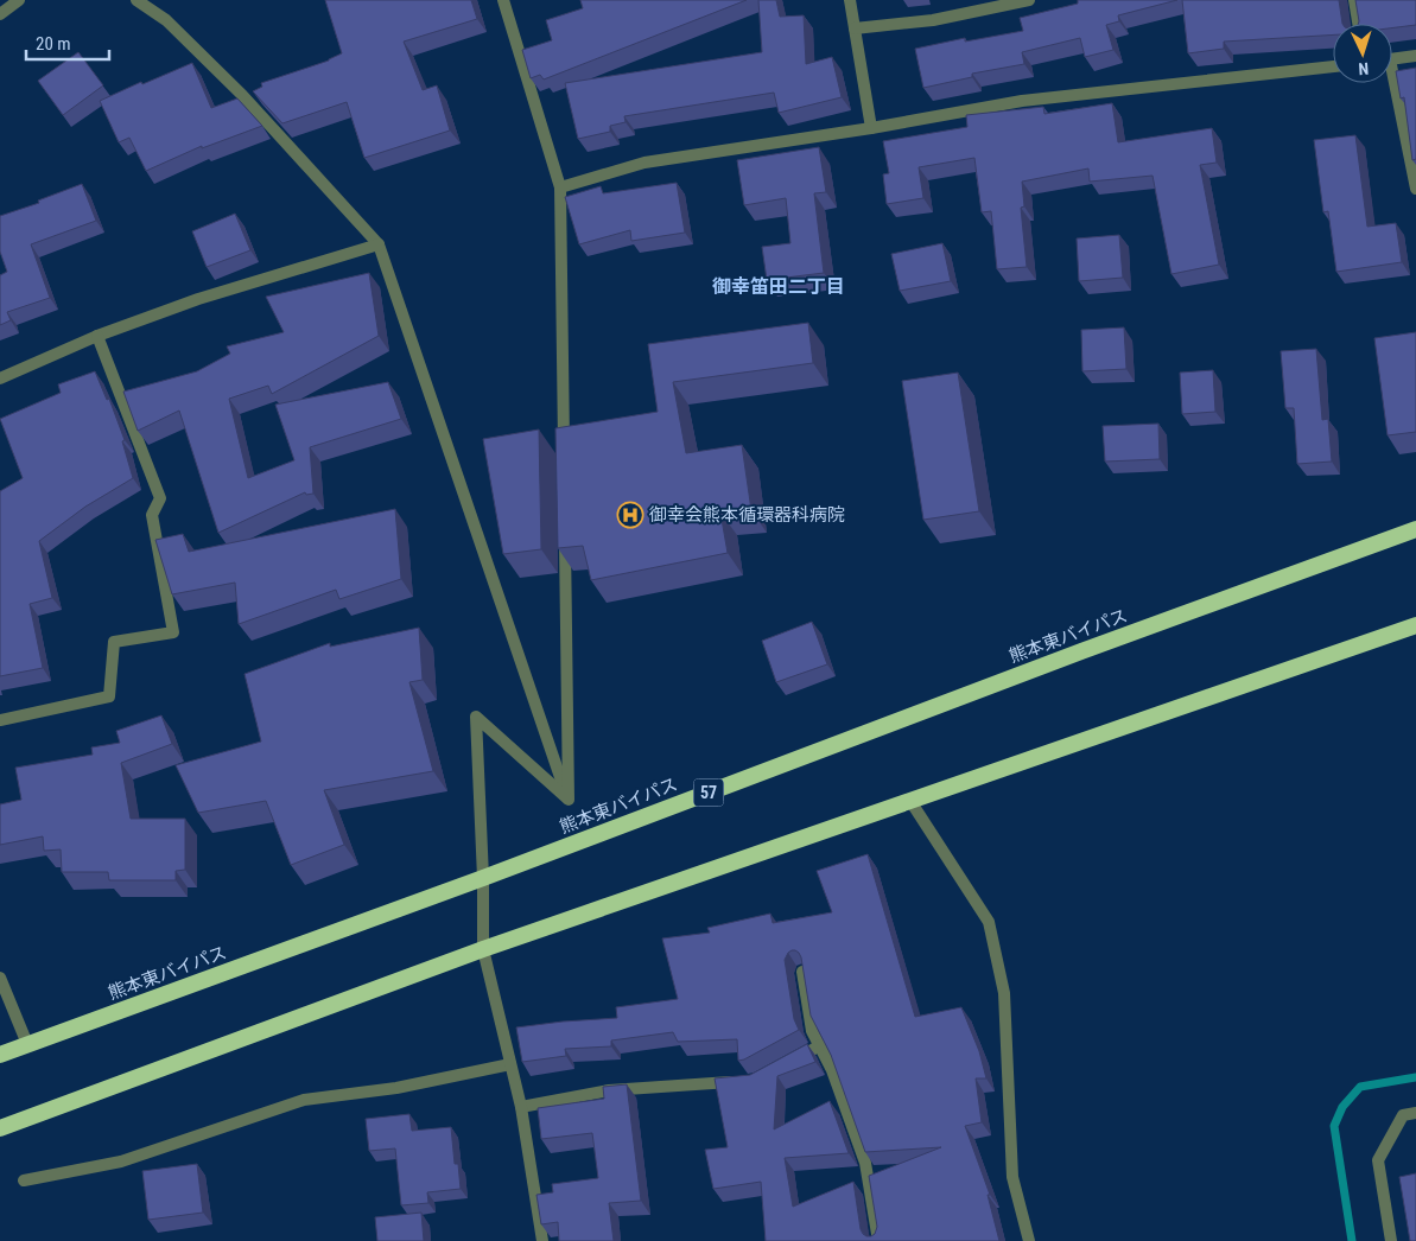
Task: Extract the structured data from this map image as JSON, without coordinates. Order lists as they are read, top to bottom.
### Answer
{
  "streets": {
    "highway": ["熊本東バイパス", "57"]
  },
  "districts": ["御幸笛田二丁目"],
  "places": {
    "hospital": ["御幸会熊本循環器科病院"]
  },
  "scale_bar": "20 m",
  "north": "bottom"
}
